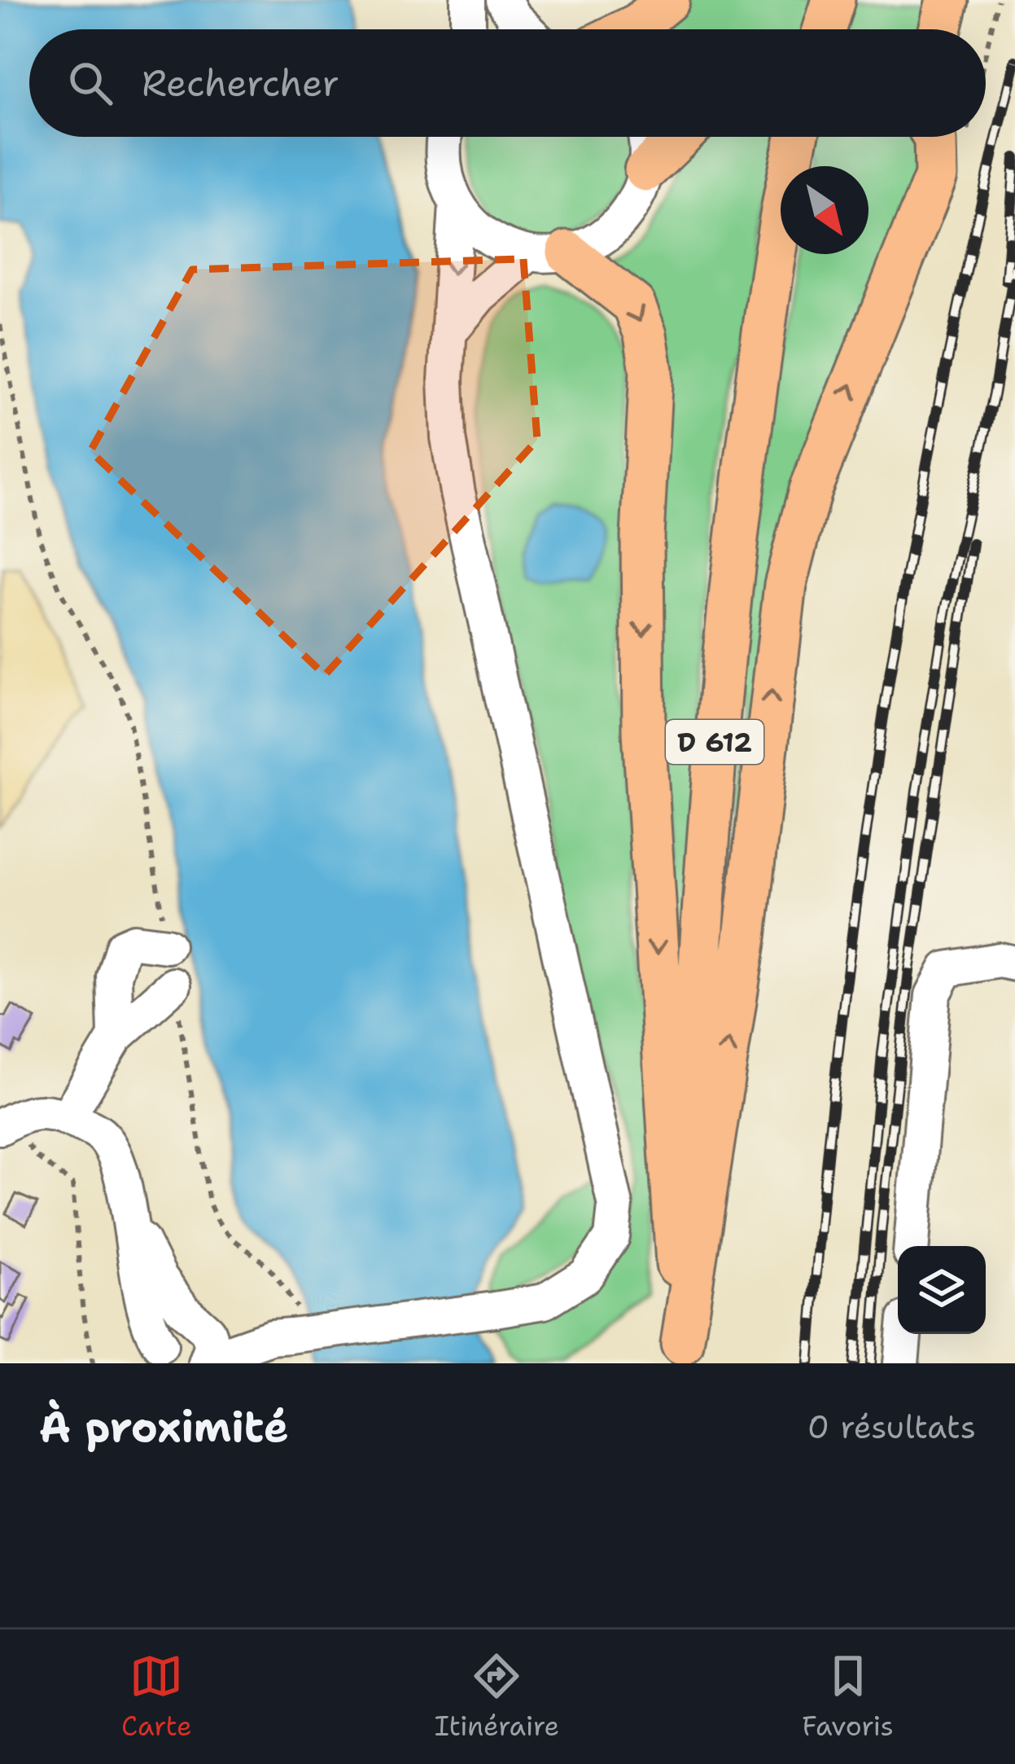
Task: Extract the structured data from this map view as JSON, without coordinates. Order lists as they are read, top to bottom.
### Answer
{
  "streets": {
    "main road": ["D 612"]
  },
  "north": "bottom right",
  "page": {
    "search": "Rechercher",
    "heading": ["À proximité", "0 résultats"],
    "nav": ["Carte", "Itinéraire", "Favoris"]
  }
}
